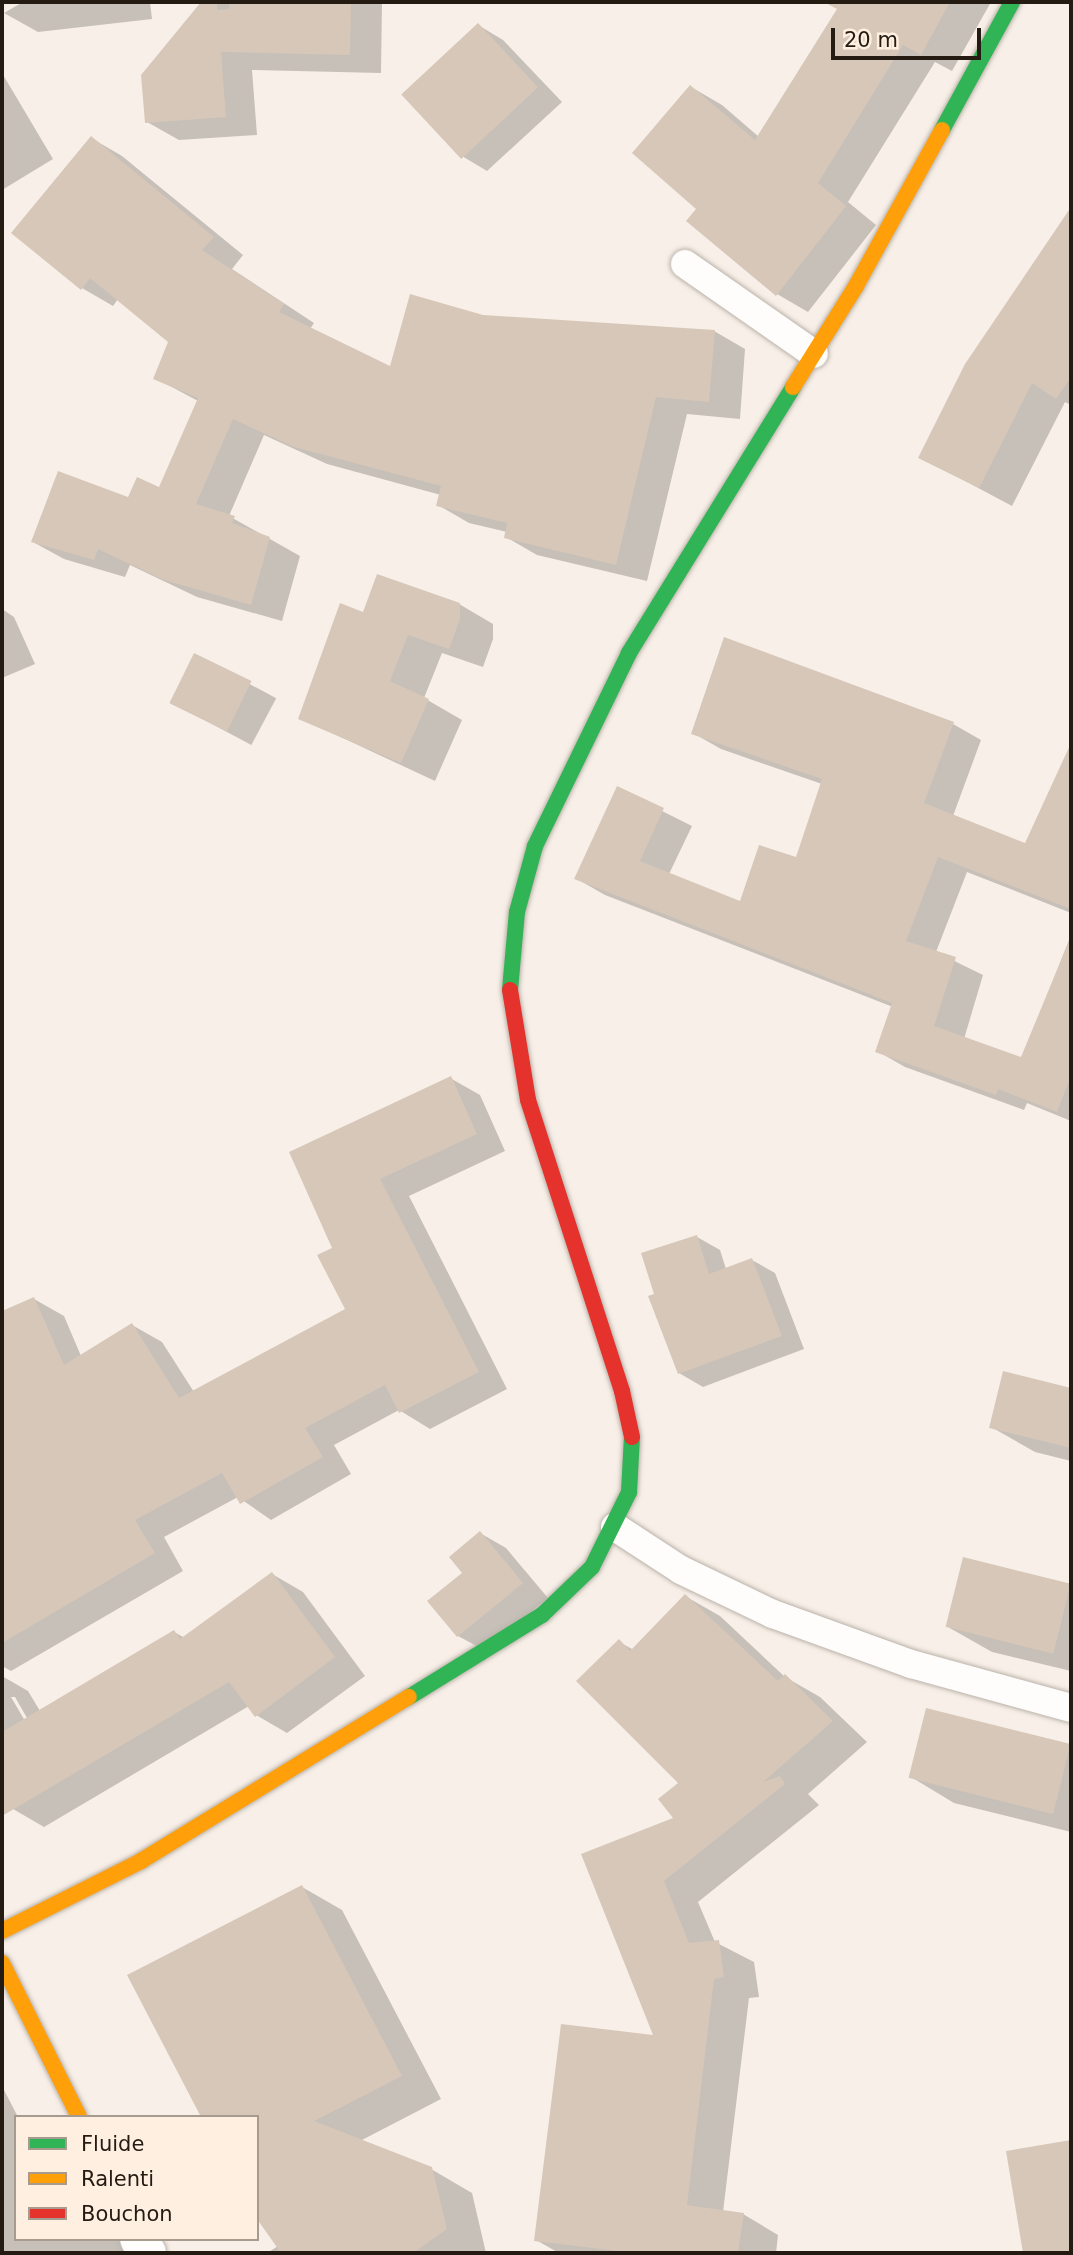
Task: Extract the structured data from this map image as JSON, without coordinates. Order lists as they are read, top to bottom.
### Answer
{
  "legend": ["Fluide", "Ralenti", "Bouchon"],
  "scale_bar": "20 m"
}
